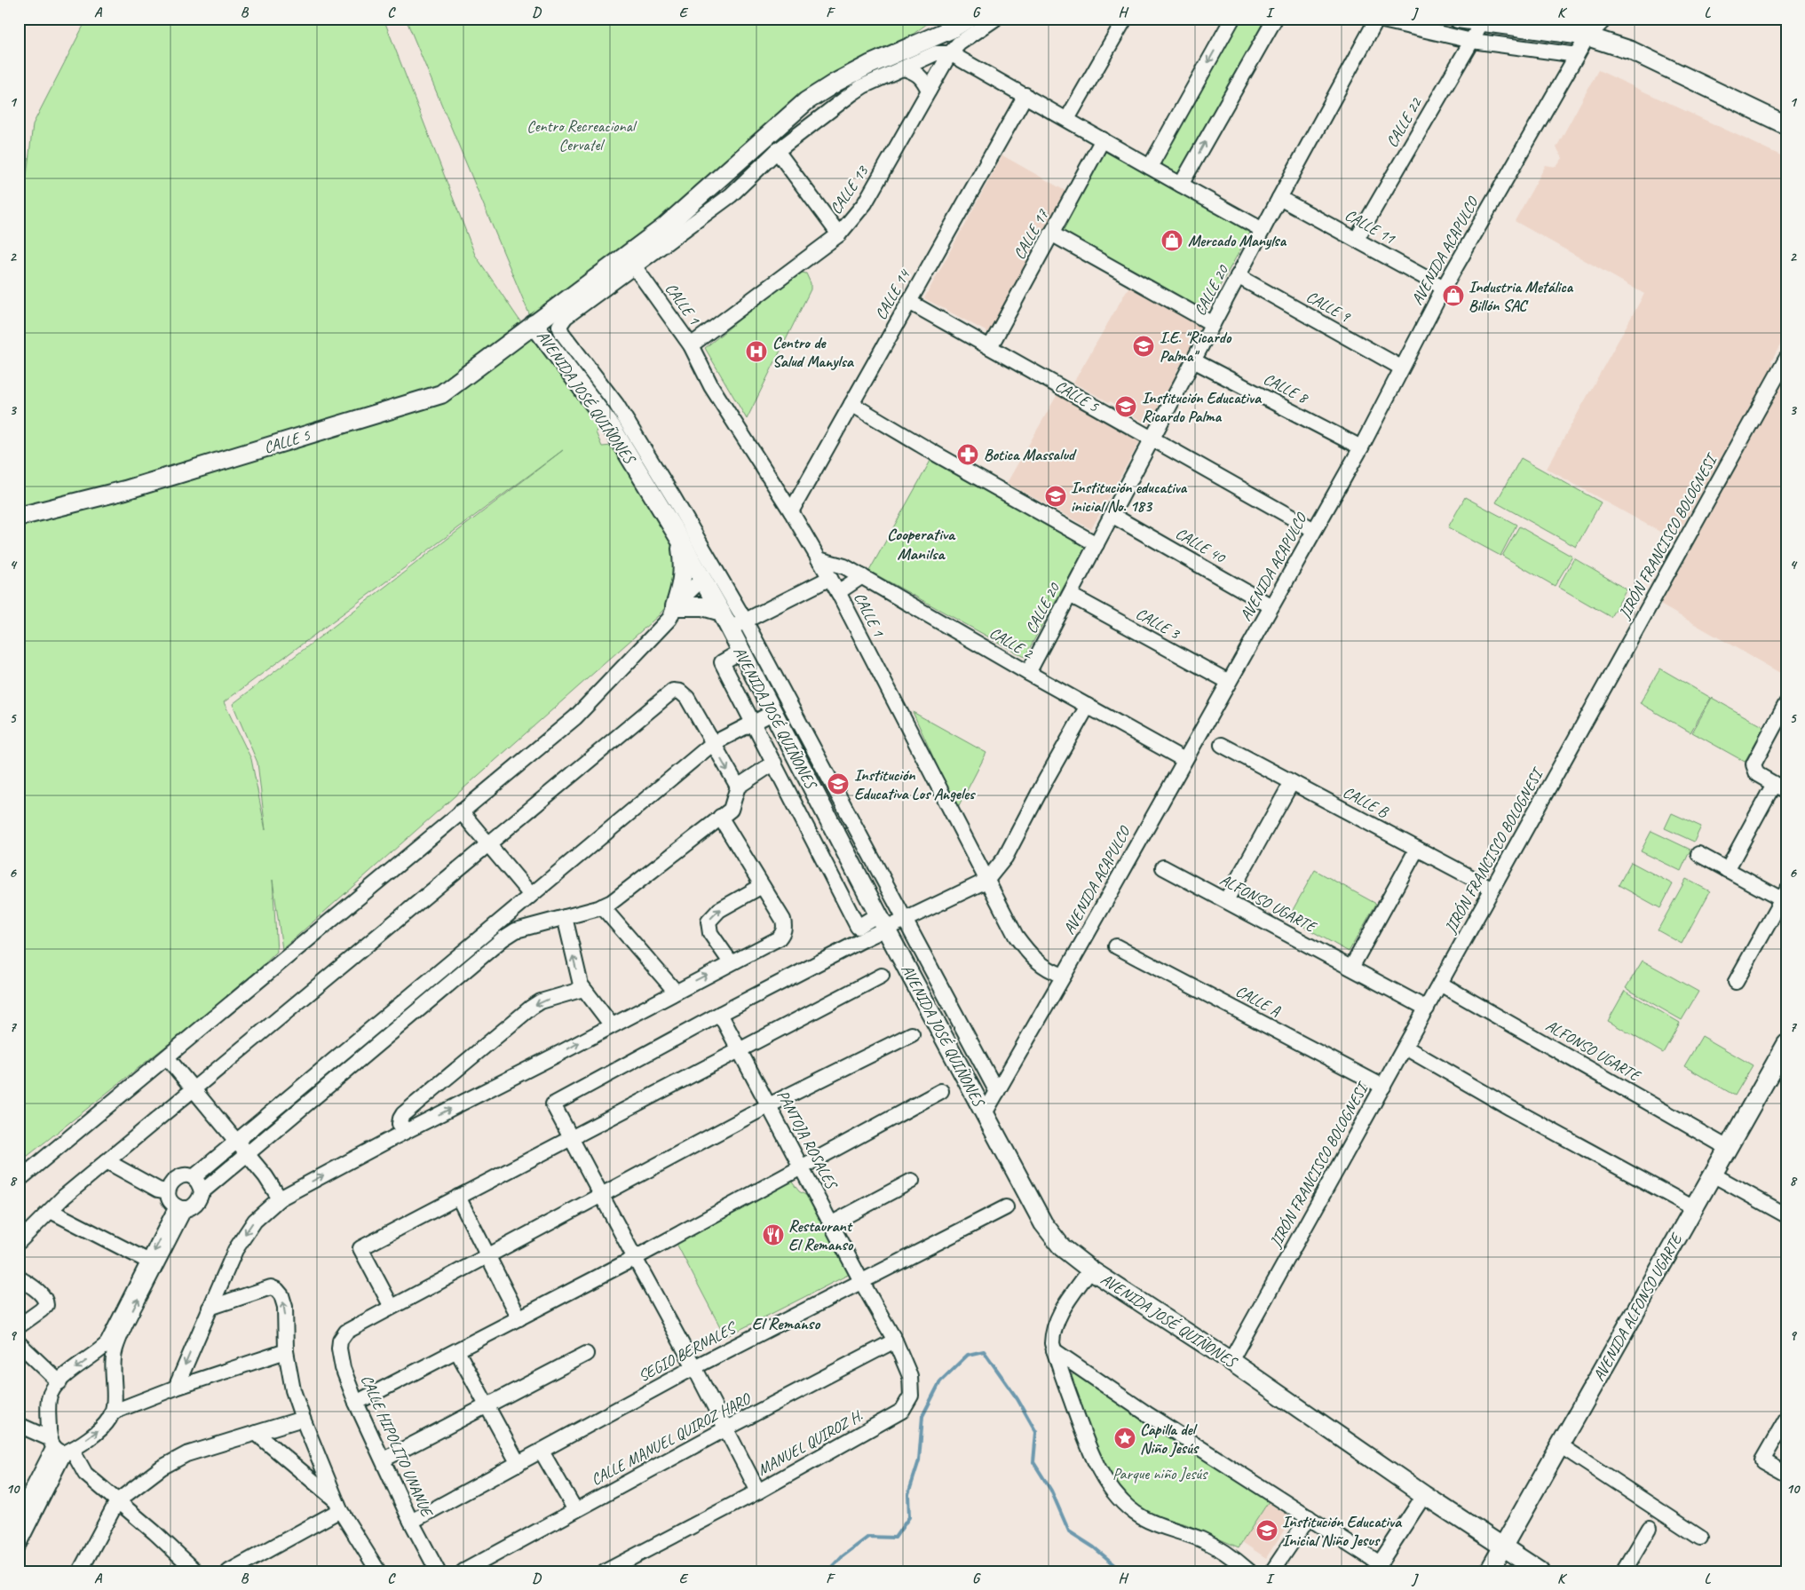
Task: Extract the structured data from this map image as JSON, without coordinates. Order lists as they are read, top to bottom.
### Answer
{
  "streets": {
    "street": [
      "CALLE 22",
      "CALLE 13",
      "CALLE 11",
      "CALLE 17",
      "AVENIDA ACAPULCO",
      "CALLE 20",
      "CALLE 14",
      "CALLE 1",
      "CALLE 9",
      "CALLE 8",
      "CALLE 5",
      "AVENIDA JOSÉ QUIÑONES",
      "JIRÓN FRANCISCO BOLOGNESI",
      "CALLE 40",
      "CALLE 3",
      "CALLE 2",
      "CALLE B",
      "ALFONSO UGARTE",
      "CALLE A",
      "PANTOJA ROSALES",
      "AVENIDA ALFONSO UGARTE",
      "SEGIO BERNALES",
      "CALLE MANUEL QUIROZ HARO",
      "MANUEL QUIROZ H.",
      "CALLE HIPOLITO UNANUE"
    ]
  },
  "crossings": [
    ["CALLE 22", "CALLE 11"],
    ["CALLE 13", "CALLE 1"],
    ["CALLE 11", "AVENIDA ACAPULCO"],
    ["CALLE 11", "CALLE 20"],
    ["CALLE 17", "CALLE 5"],
    ["AVENIDA ACAPULCO", "CALLE 1"],
    ["AVENIDA ACAPULCO", "CALLE 9"],
    ["AVENIDA ACAPULCO", "CALLE 8"],
    ["AVENIDA ACAPULCO", "CALLE 5"],
    ["AVENIDA ACAPULCO", "AVENIDA JOSÉ QUIÑONES"],
    ["AVENIDA ACAPULCO", "CALLE 40"],
    ["AVENIDA ACAPULCO", "CALLE 3"],
    ["AVENIDA ACAPULCO", "CALLE 2"],
    ["CALLE 20", "CALLE 9"],
    ["CALLE 20", "CALLE 8"],
    ["CALLE 20", "CALLE 5"],
    ["CALLE 20", "CALLE 40"],
    ["CALLE 20", "CALLE 3"],
    ["CALLE 20", "CALLE 2"],
    ["CALLE 14", "CALLE 1"],
    ["CALLE 14", "CALLE 5"],
    ["CALLE 1", "CALLE 2"],
    ["CALLE 5", "AVENIDA JOSÉ QUIÑONES"],
    ["AVENIDA JOSÉ QUIÑONES", "JIRÓN FRANCISCO BOLOGNESI"],
    ["AVENIDA JOSÉ QUIÑONES", "AVENIDA ALFONSO UGARTE"],
    ["JIRÓN FRANCISCO BOLOGNESI", "CALLE B"],
    ["JIRÓN FRANCISCO BOLOGNESI", "ALFONSO UGARTE"],
    ["JIRÓN FRANCISCO BOLOGNESI", "CALLE A"],
    ["ALFONSO UGARTE", "AVENIDA ALFONSO UGARTE"],
    ["PANTOJA ROSALES", "SEGIO BERNALES"],
    ["PANTOJA ROSALES", "MANUEL QUIROZ H."],
    ["SEGIO BERNALES", "MANUEL QUIROZ H."],
    ["SEGIO BERNALES", "CALLE HIPOLITO UNANUE"],
    ["CALLE MANUEL QUIROZ HARO", "MANUEL QUIROZ H."]
  ],
  "districts": ["Cooperativa Manilsa", "El Remanso"],
  "parks": ["Centro Recreacional Cervatel", "Parque niño Jesús"],
  "places": {
    "shop": ["Mercado Manylsa", "Industria Metálica Billón SAC"],
    "school or university": [
      "I.E. \"Ricardo Palma\"",
      "Institución Educativa Ricardo Palma",
      "Institución educativa inicial No. 183",
      "Institución Educativa Los Angeles",
      "Institución Educativa Inicial Niño Jesus"
    ],
    "hospital": ["Centro de Salud Manylsa"],
    "pharmacy": ["Botica Massalud"],
    "restaurant": ["Restaurant El Remanso"],
    "place": ["Capilla del Niño Jesús"]
  },
  "grid": {
    "columns": [
      "A",
      "B",
      "C",
      "D",
      "E",
      "F",
      "G",
      "H",
      "I",
      "J",
      "K",
      "L"
    ],
    "rows": [
      "1",
      "2",
      "3",
      "4",
      "5",
      "6",
      "7",
      "8",
      "9",
      "10"
    ]
  }
}
